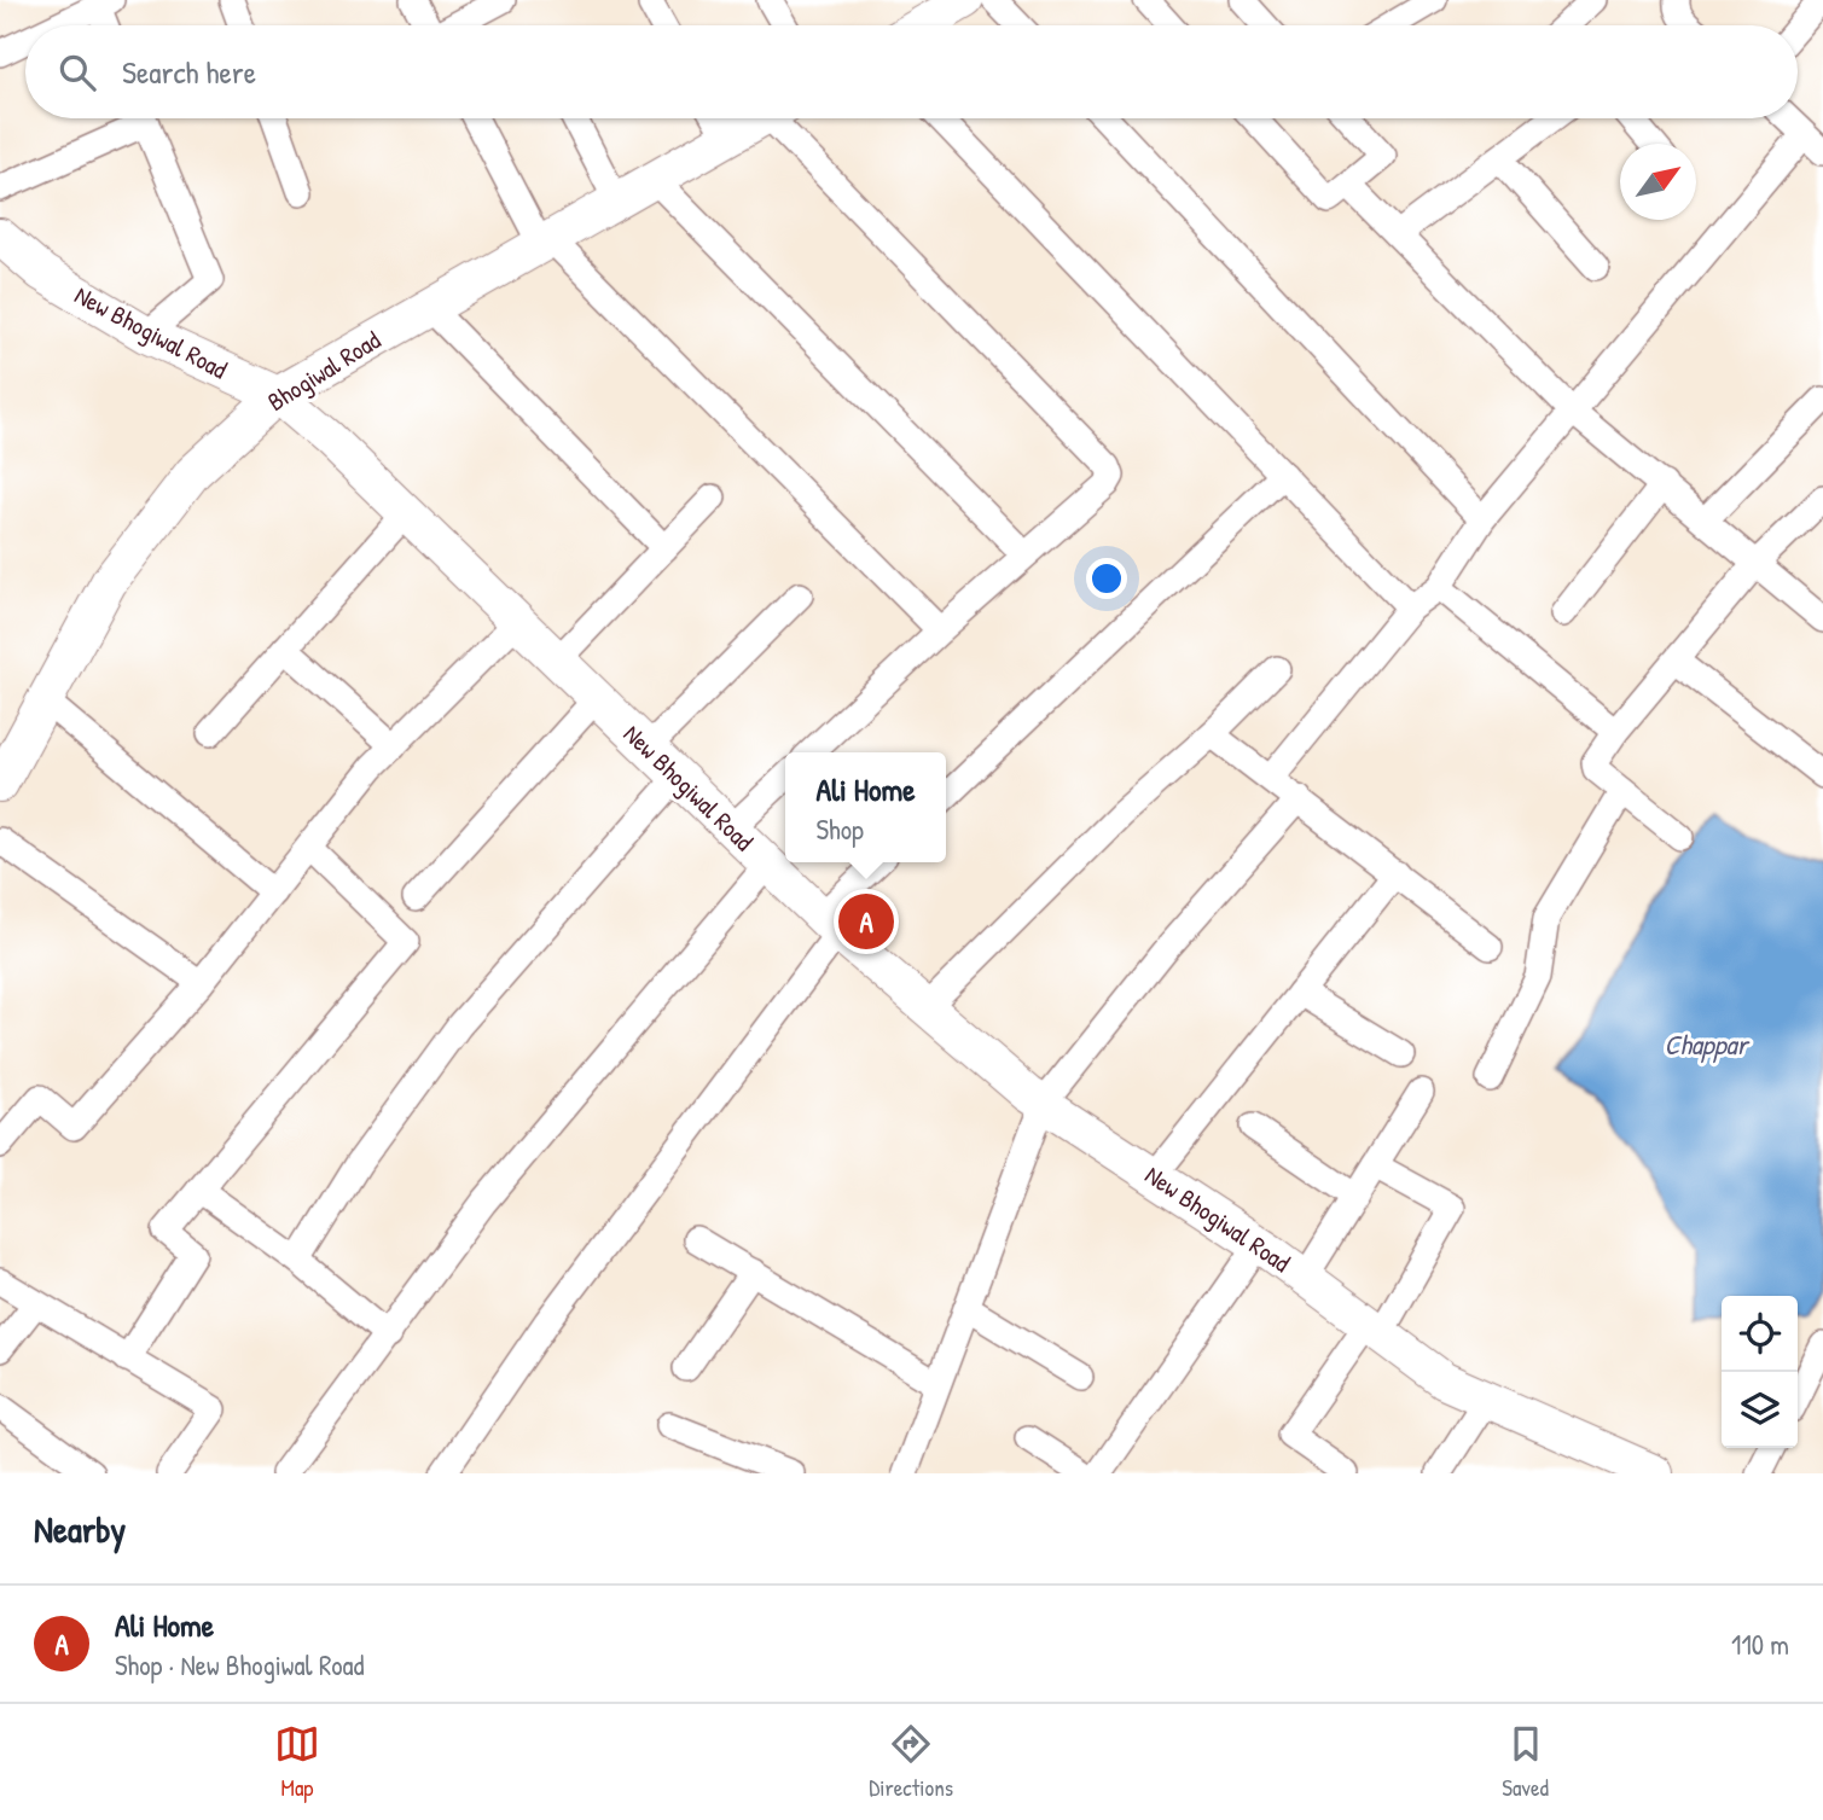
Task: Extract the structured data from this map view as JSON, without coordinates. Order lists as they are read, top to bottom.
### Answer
{
  "streets": {
    "street": ["New Bhogiwal Road", "Bhogiwal Road"]
  },
  "crossings": [
    ["New Bhogiwal Road", "Bhogiwal Road"]
  ],
  "water": ["Chappar"],
  "north": "top right",
  "page": {
    "search": "Search here",
    "popup": ["Ali Home", "Shop"],
    "pins": "A",
    "heading": "Nearby",
    "list": [
      {
        "mark": "A",
        "name": "Ali Home",
        "note": "Shop · New Bhogiwal Road",
        "value": "110 m"
      }
    ],
    "nav": ["Map", "Directions", "Saved"]
  }
}
